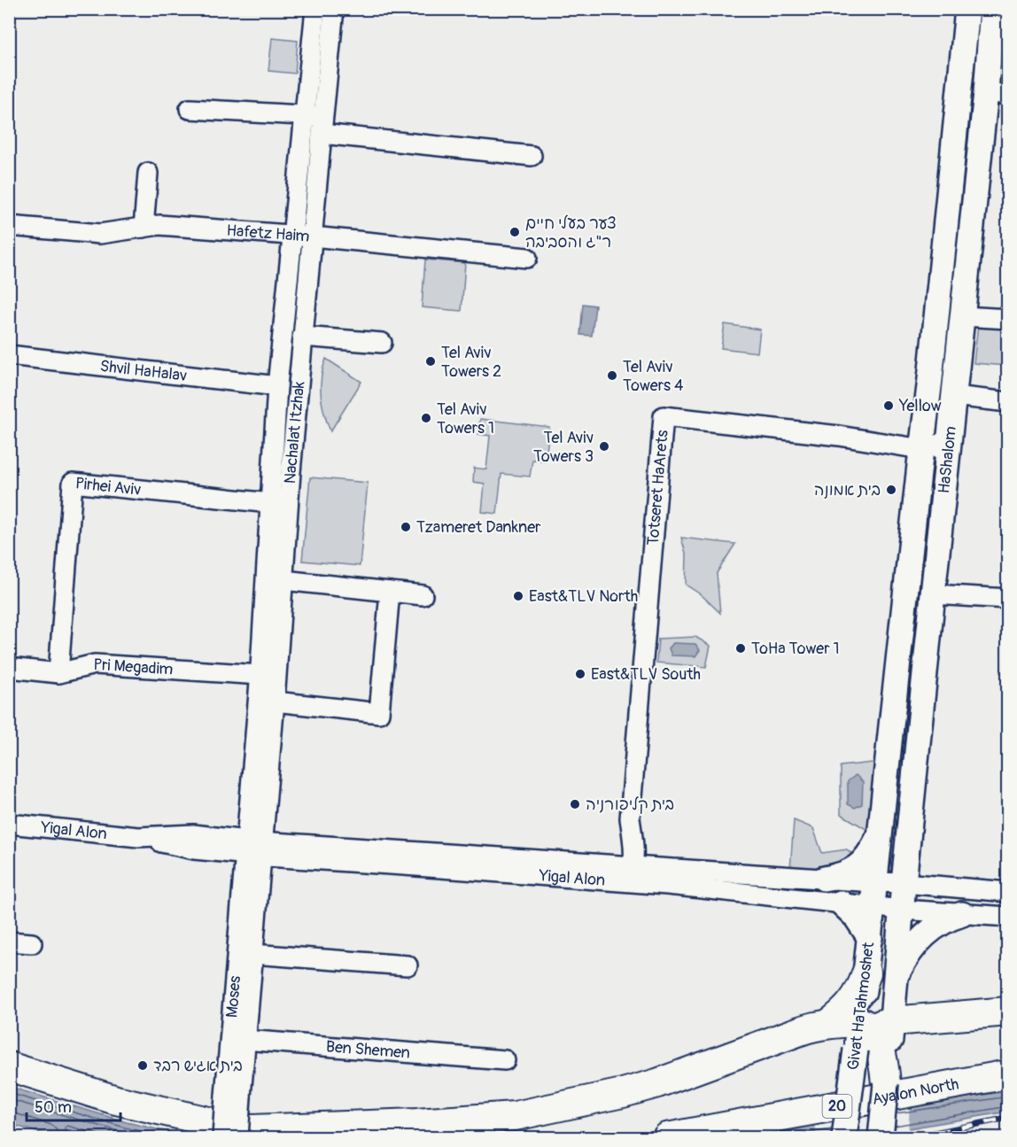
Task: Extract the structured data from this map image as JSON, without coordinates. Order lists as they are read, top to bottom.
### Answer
{
  "streets": {
    "highway": ["Ayalon North", "20"],
    "main road": ["HaShalom", "Givat HaTahmoshet"],
    "street": [
      "Hafetz Haim",
      "Shvil HaHalav",
      "Nachalat Itzhak",
      "Totseret HaArets",
      "Pirhei Aviv",
      "Pri Megadim",
      "Yigal Alon",
      "Moses",
      "Ben Shemen"
    ]
  },
  "crossings": [
    ["Hafetz Haim", "Nachalat Itzhak"],
    ["Shvil HaHalav", "Nachalat Itzhak"],
    ["Nachalat Itzhak", "Pirhei Aviv"],
    ["Nachalat Itzhak", "Pri Megadim"],
    ["Nachalat Itzhak", "Yigal Alon"],
    ["Nachalat Itzhak", "Moses"],
    ["HaShalom", "Totseret HaArets"],
    ["HaShalom", "Yigal Alon"],
    ["HaShalom", "Givat HaTahmoshet"],
    ["Totseret HaArets", "Yigal Alon"],
    ["Pirhei Aviv", "Pri Megadim"],
    ["Yigal Alon", "Moses"],
    ["Yigal Alon", "Givat HaTahmoshet"],
    ["Moses", "Ben Shemen"]
  ],
  "places": [
    "צער בעלי חיים ר\"ג והסביבה",
    "Tel Aviv Towers 2",
    "Tel Aviv Towers 4",
    "Yellow",
    "Tel Aviv Towers 1",
    "Tel Aviv Towers 3",
    "בית אמונה",
    "Tzameret Dankner",
    "East&TLV North",
    "ToHa Tower 1",
    "East&TLV South",
    "בית קליפורניה",
    "בית אגיש רבד"
  ],
  "scale_bar": "50 m"
}
